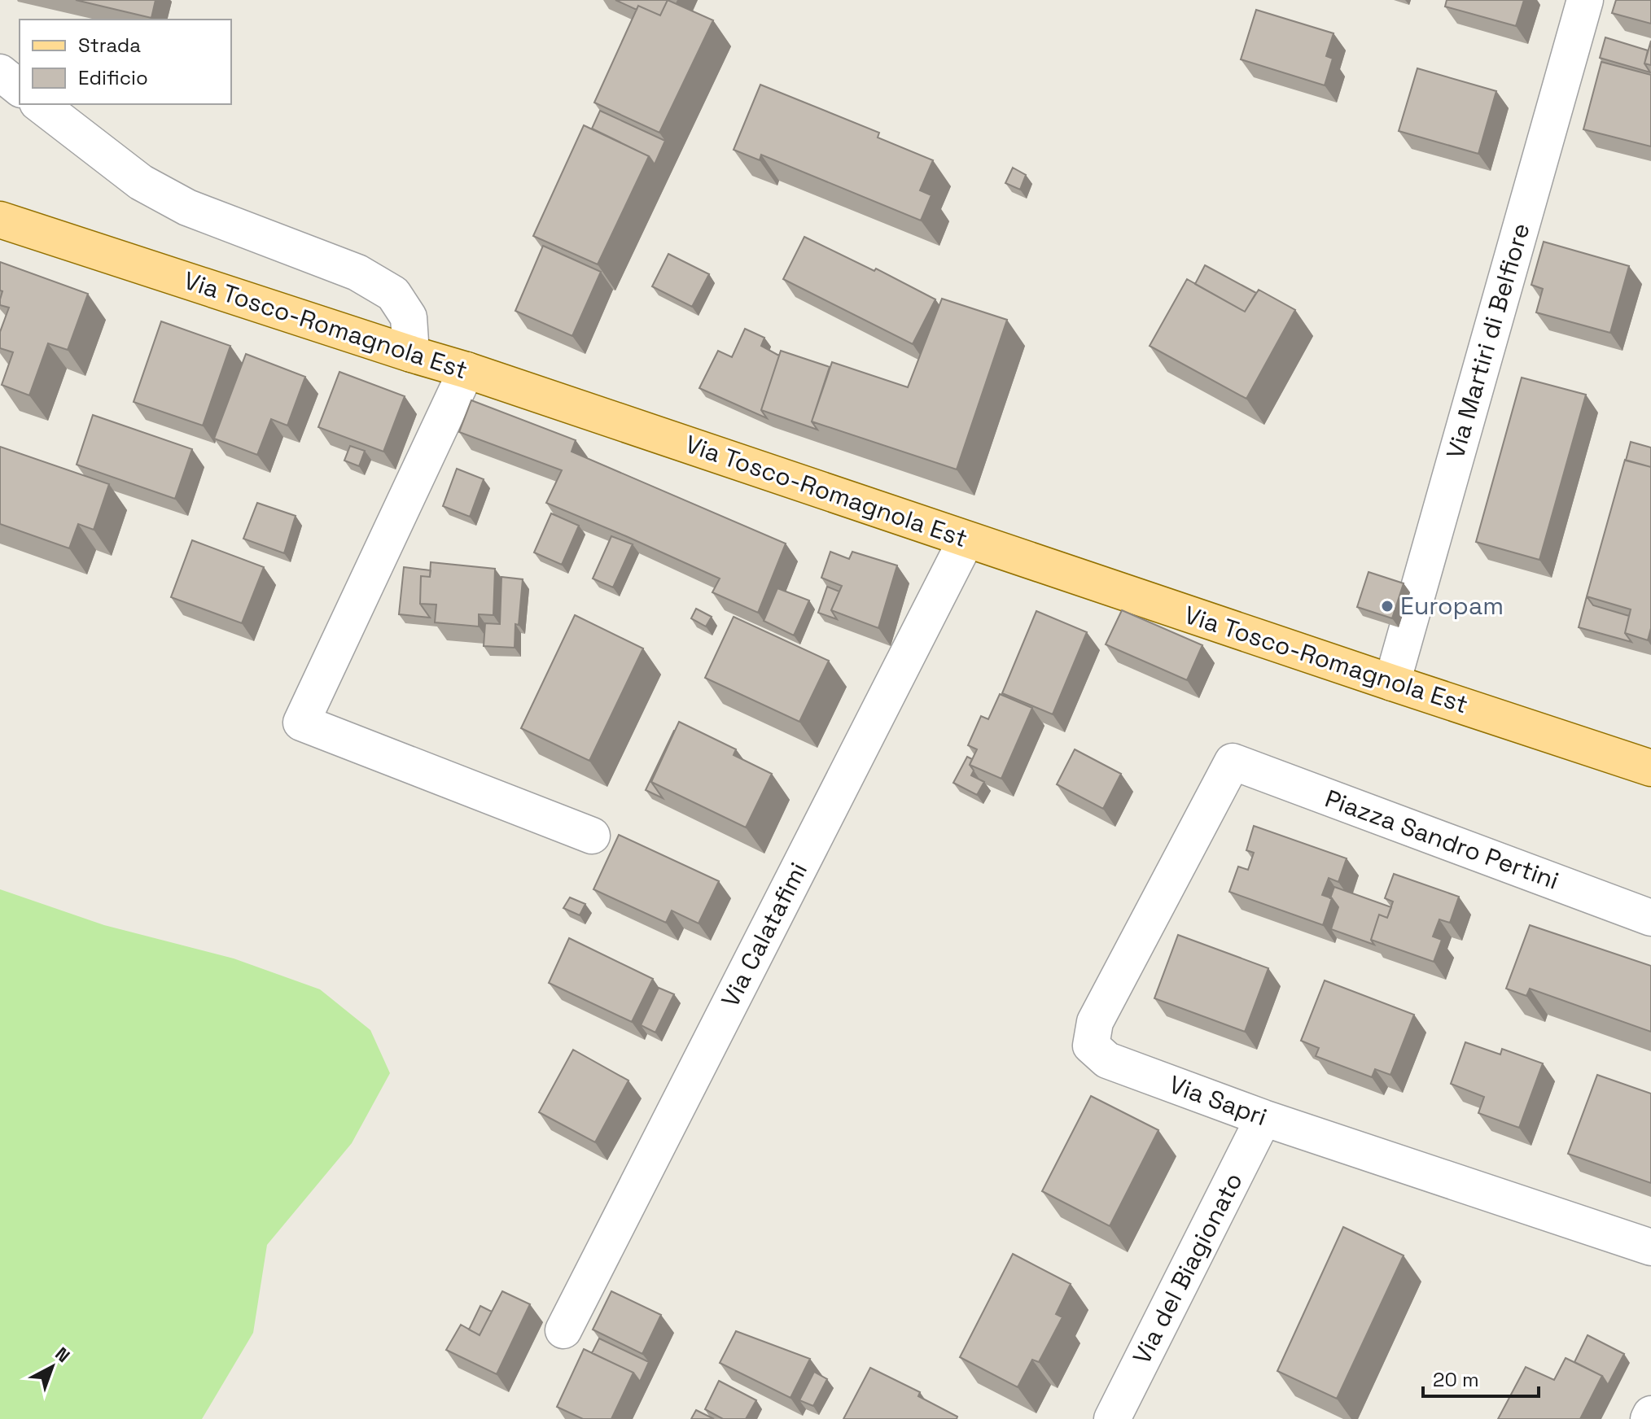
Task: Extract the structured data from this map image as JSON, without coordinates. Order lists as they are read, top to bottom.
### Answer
{
  "streets": {
    "main road": ["Via Tosco-Romagnola Est"],
    "street": [
      "Via Martiri di Belfiore",
      "Piazza Sandro Pertini",
      "Via Calatafimi",
      "Via Sapri",
      "Via del Biagionato"
    ]
  },
  "crossings": [
    ["Via Tosco-Romagnola Est", "Via Martiri di Belfiore"],
    ["Via Tosco-Romagnola Est", "Via Calatafimi"],
    ["Piazza Sandro Pertini", "Via Sapri"],
    ["Via Sapri", "Via del Biagionato"]
  ],
  "places": ["Europam"],
  "legend": ["Strada", "Edificio"],
  "scale_bar": "20 m",
  "north": "top right"
}
